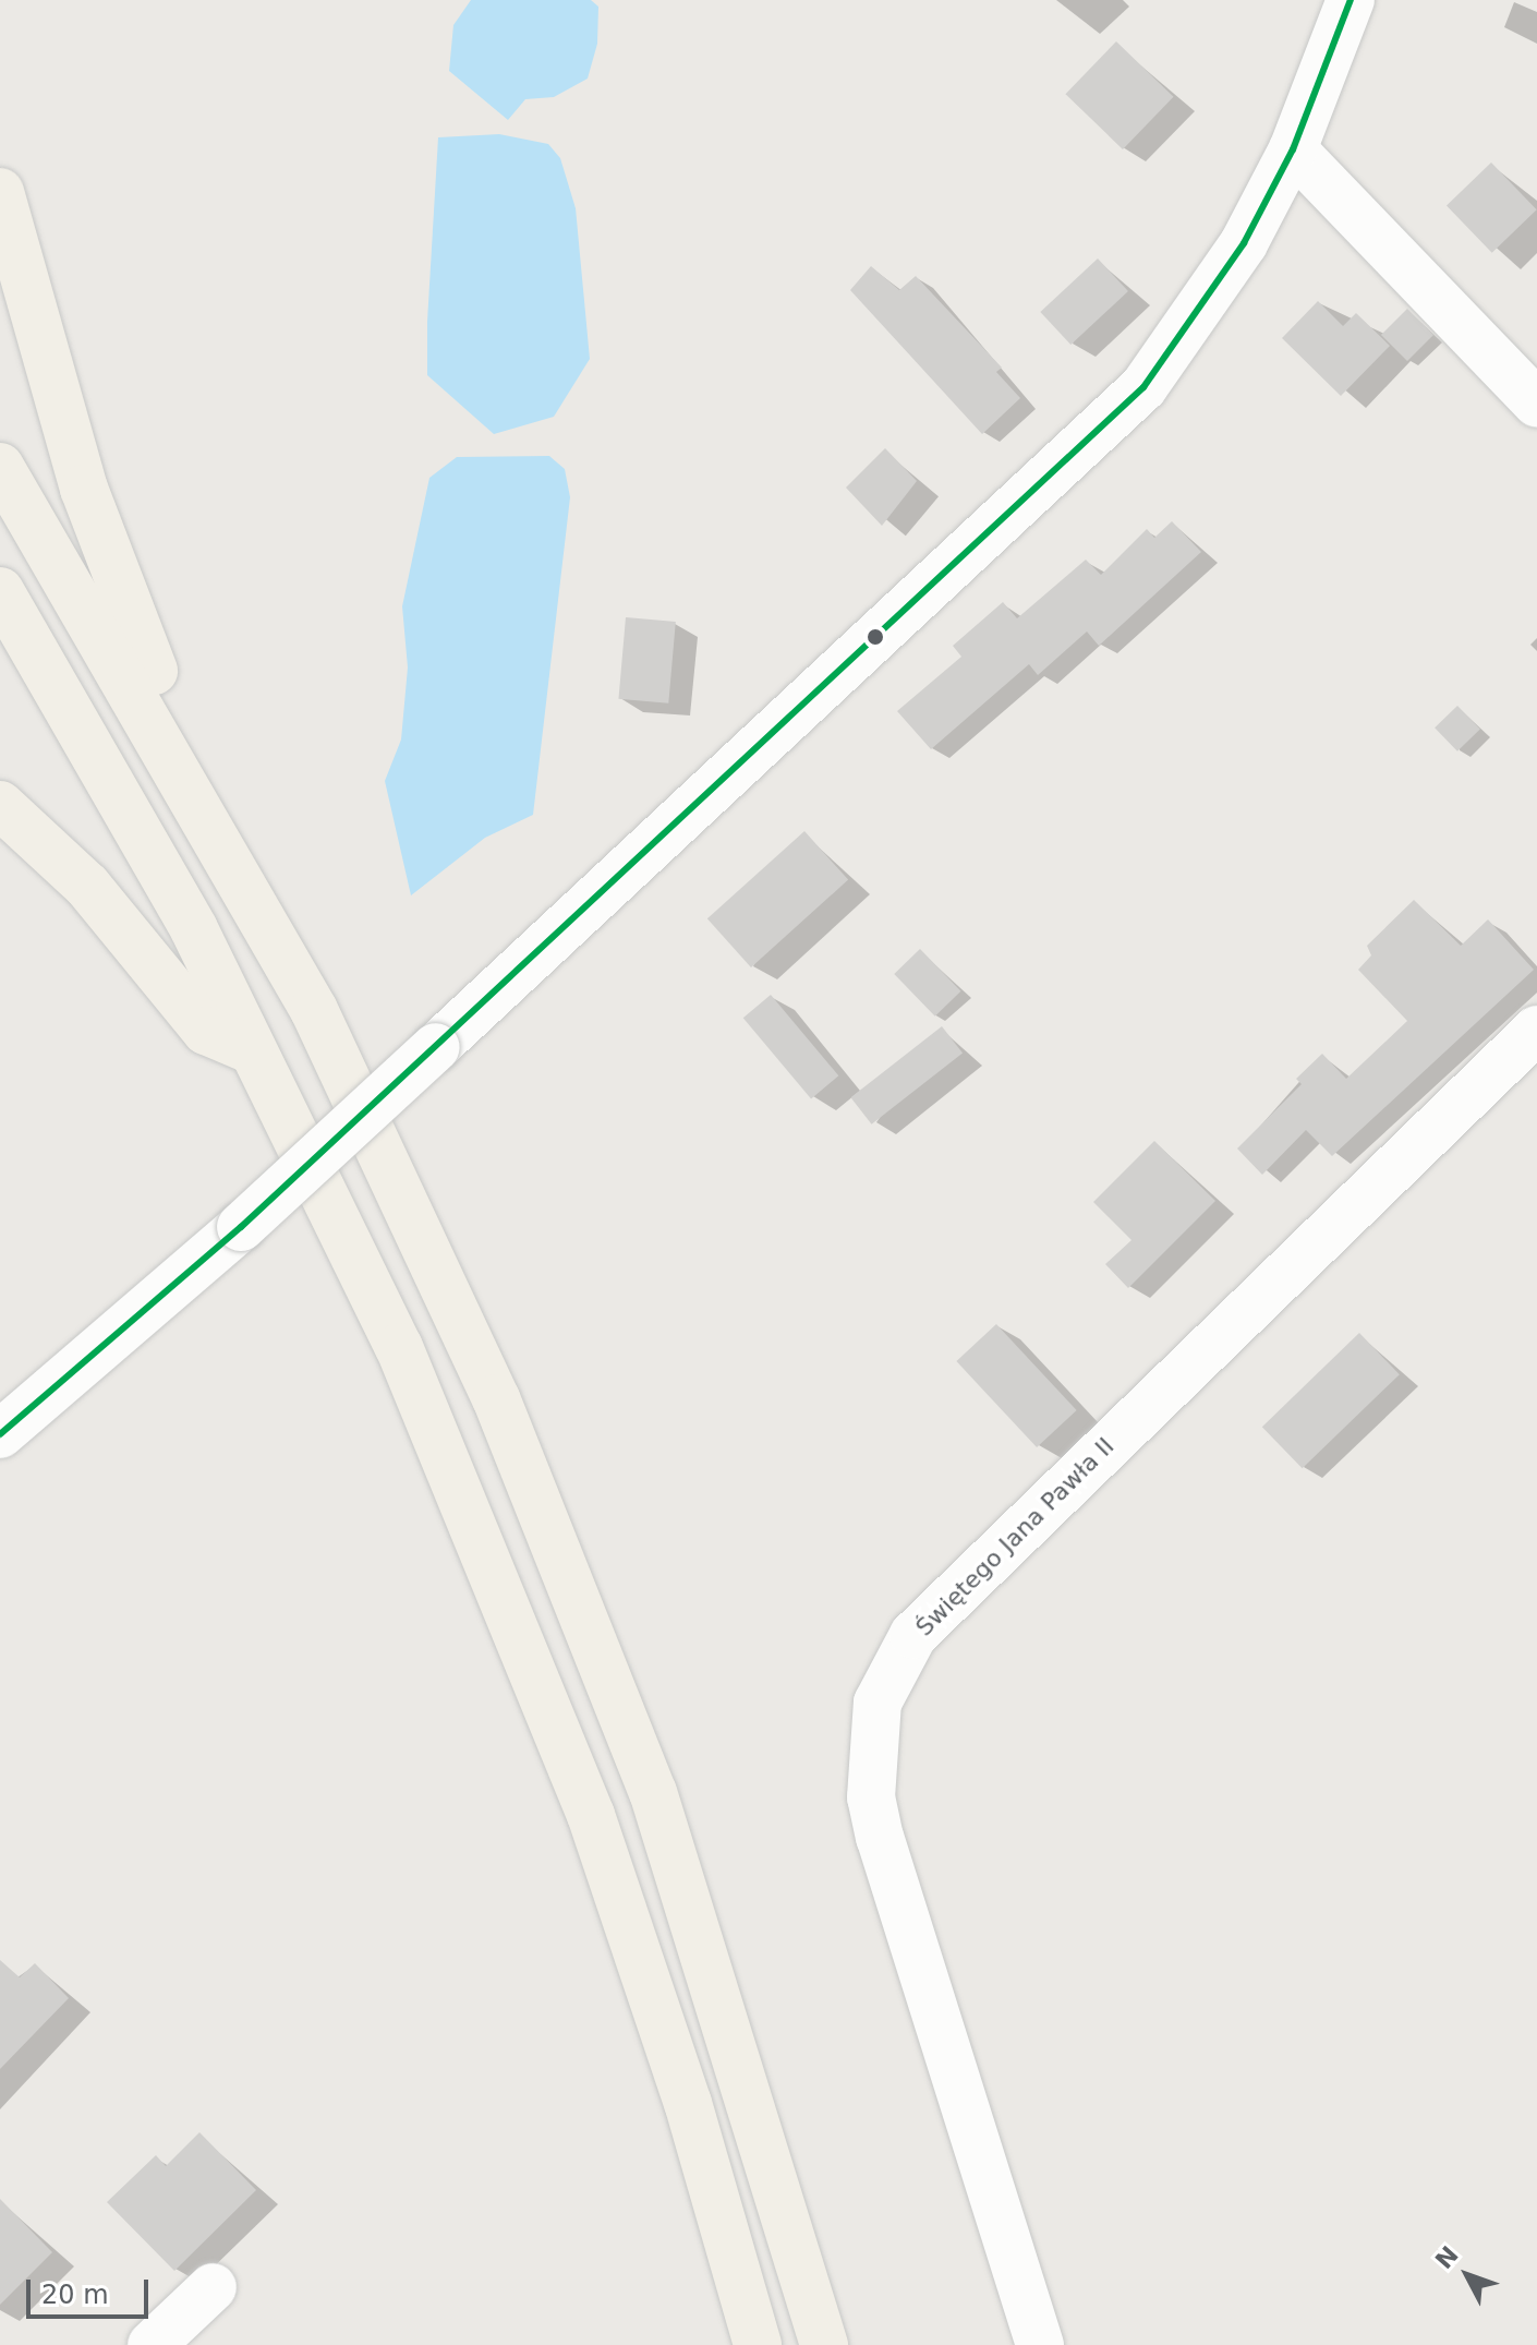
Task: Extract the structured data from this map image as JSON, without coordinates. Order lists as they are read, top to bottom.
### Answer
{
  "streets": {
    "street": ["Świętego Jana Pawła II"]
  },
  "scale_bar": "20 m",
  "north": "top left"
}
